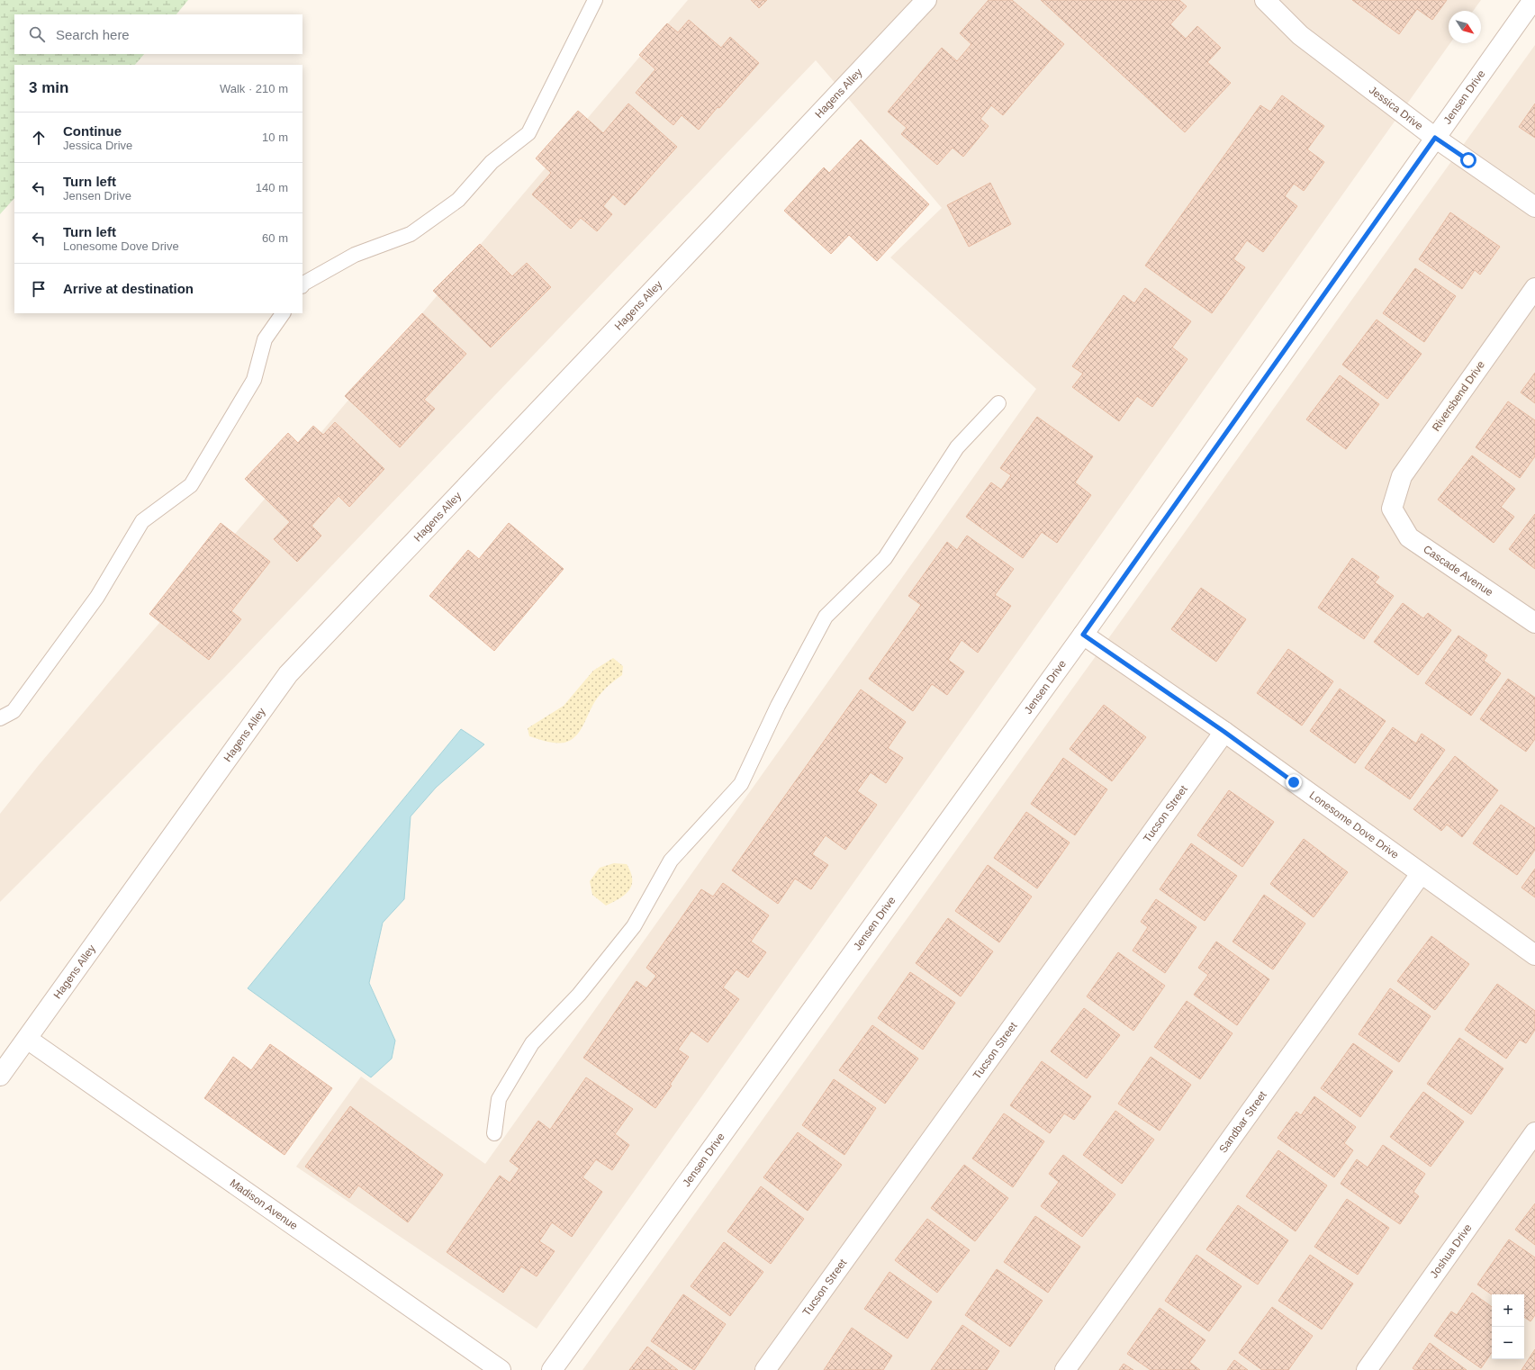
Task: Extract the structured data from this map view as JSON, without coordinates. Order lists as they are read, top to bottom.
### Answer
{
  "streets": {
    "street": [
      "Hagens Alley",
      "Jensen Drive",
      "Jessica Drive",
      "Riversbend Drive",
      "Cascade Avenue",
      "Tucson Street",
      "Lonesome Dove Drive",
      "Sandbar Street",
      "Madison Avenue",
      "Joshua Drive"
    ]
  },
  "crossings": [
    ["Hagens Alley", "Madison Avenue"],
    ["Jensen Drive", "Jessica Drive"],
    ["Jensen Drive", "Lonesome Dove Drive"],
    ["Riversbend Drive", "Cascade Avenue"],
    ["Tucson Street", "Lonesome Dove Drive"],
    ["Lonesome Dove Drive", "Sandbar Street"]
  ],
  "north": "bottom right",
  "page": {
    "search": "Search here",
    "heading": ["3 min", "Walk · 210 m"],
    "list": [
      ["Continue", "Jessica Drive", "10 m"],
      ["Turn left", "Jensen Drive", "140 m"],
      ["Turn left", "Lonesome Dove Drive", "60 m"],
      "Arrive at destination"
    ],
    "map_buttons": ["+", "−"]
  }
}
